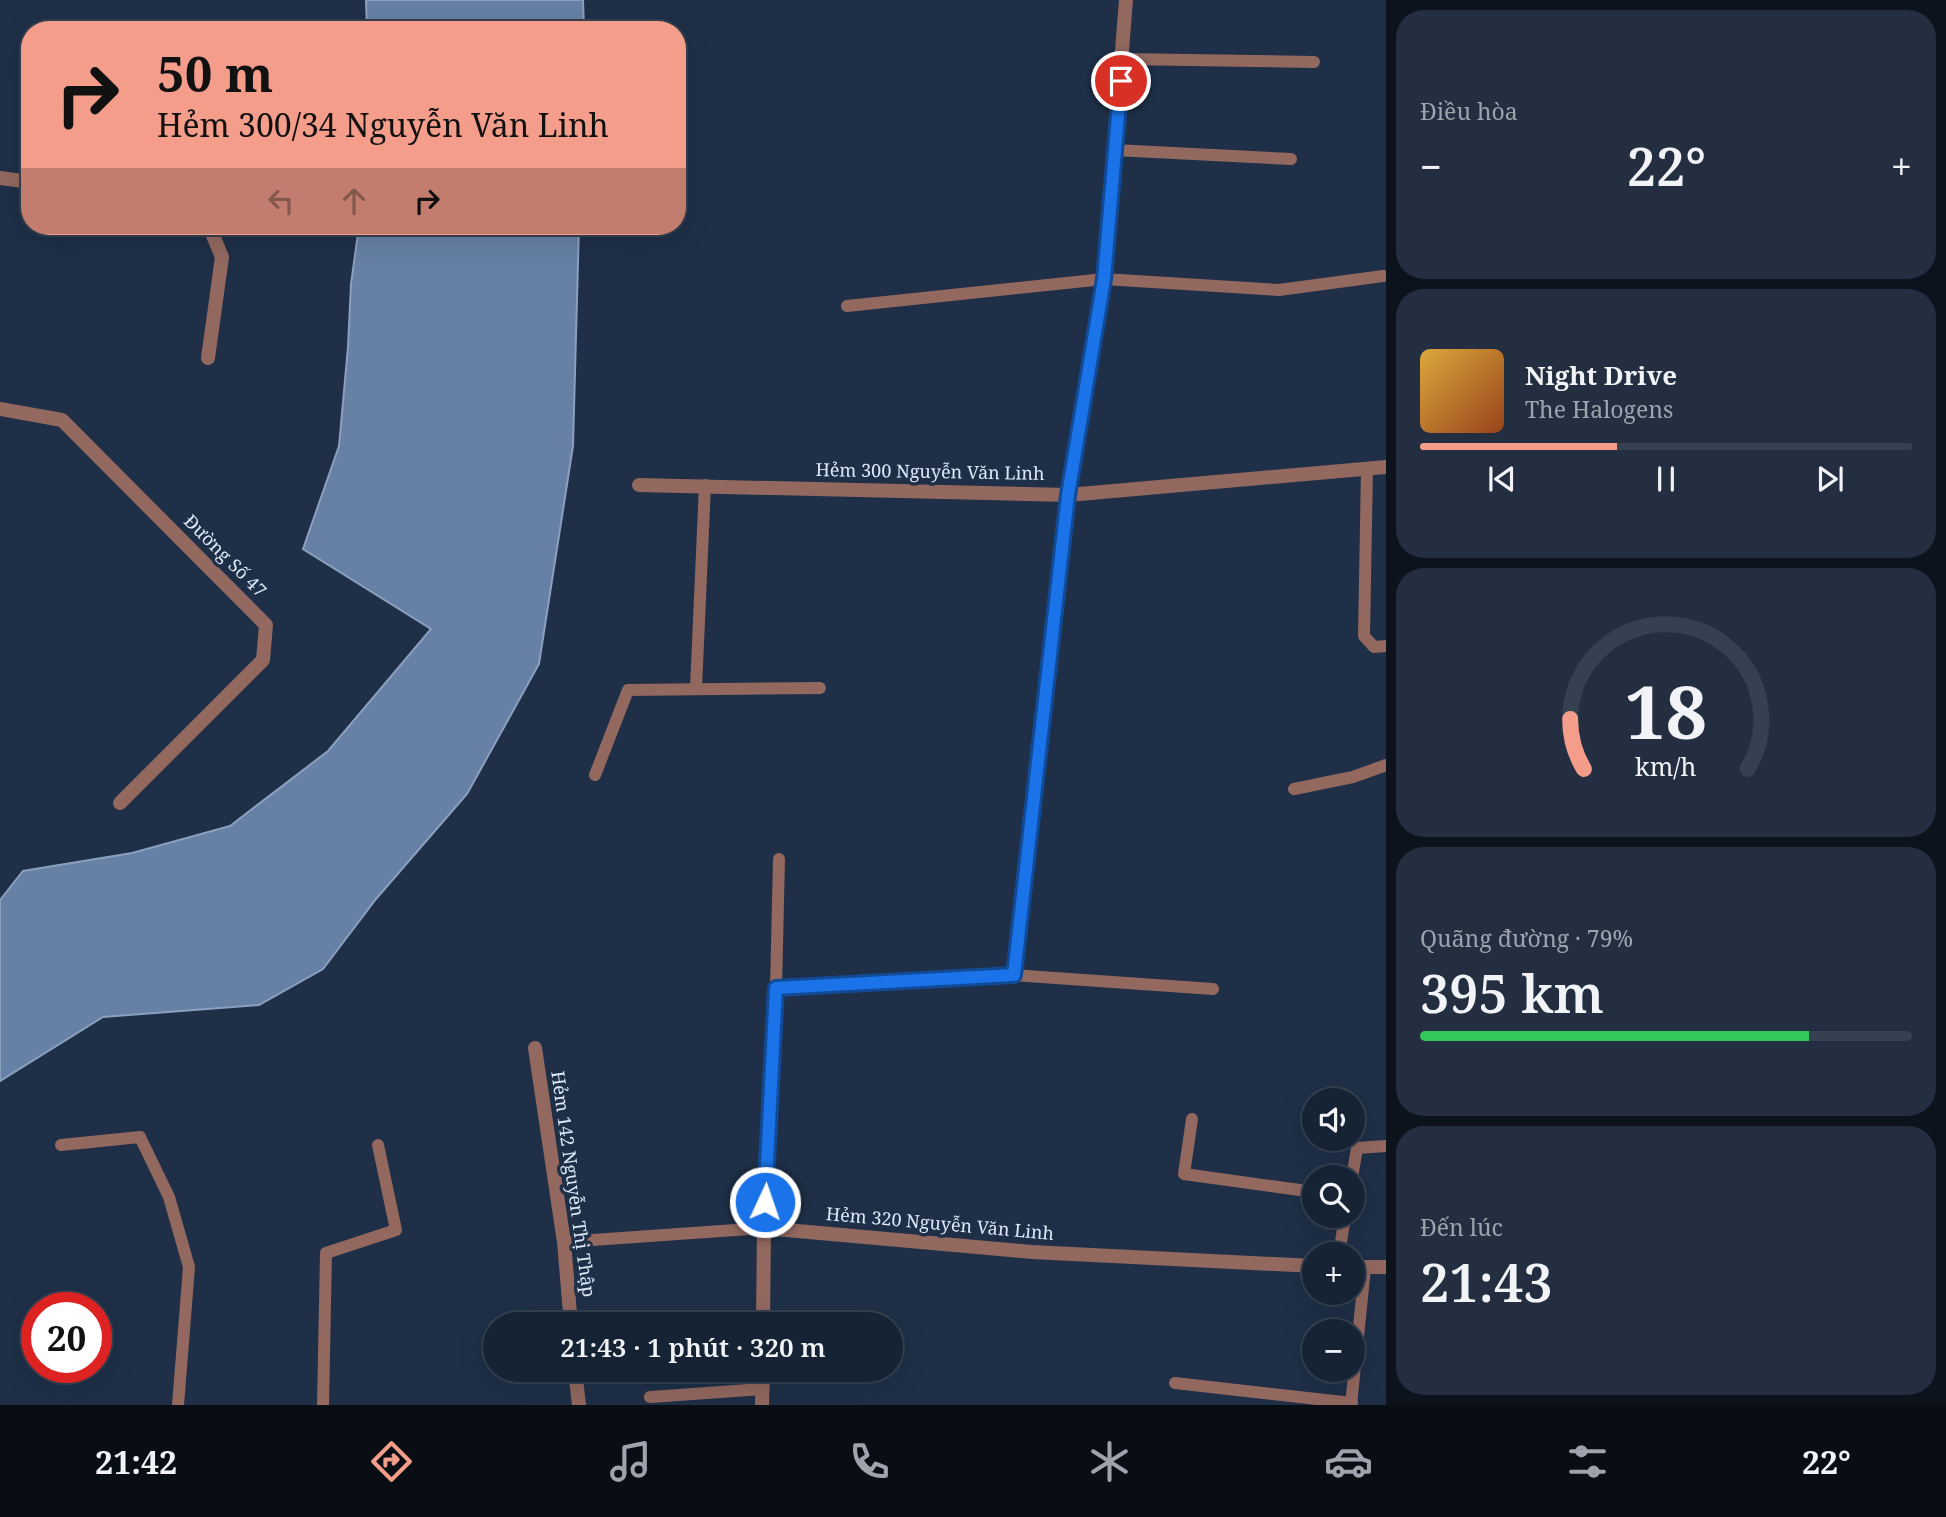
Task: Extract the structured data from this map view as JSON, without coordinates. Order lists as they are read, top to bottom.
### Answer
{
  "streets": {
    "street": [
      "Hẻm 300 Nguyễn Văn Linh",
      "Đường Số 47",
      "Hẻm 142 Nguyễn Thị Thập",
      "Hẻm 320 Nguyễn Văn Linh"
    ]
  },
  "crossings": [
    ["Hẻm 142 Nguyễn Thị Thập", "Hẻm 320 Nguyễn Văn Linh"]
  ],
  "page": {
    "tile": [
      "Điều hòa",
      ["Quãng đường · 79%", "395 km"],
      ["Đến lúc", "21:43"]
    ],
    "turn": ["50 m", "Hẻm 300/34 Nguyễn Văn Linh"],
    "heat": ["−", "22°", "+"],
    "song": ["Night Drive", "The Halogens"],
    "map_buttons": ["+", "−"],
    "limit": "20",
    "trip": "21:43 · 1 phút · 320 m",
    "tabs": ["21:42", "22°"],
    "gauge": ["18", "km/h"]
  }
}
